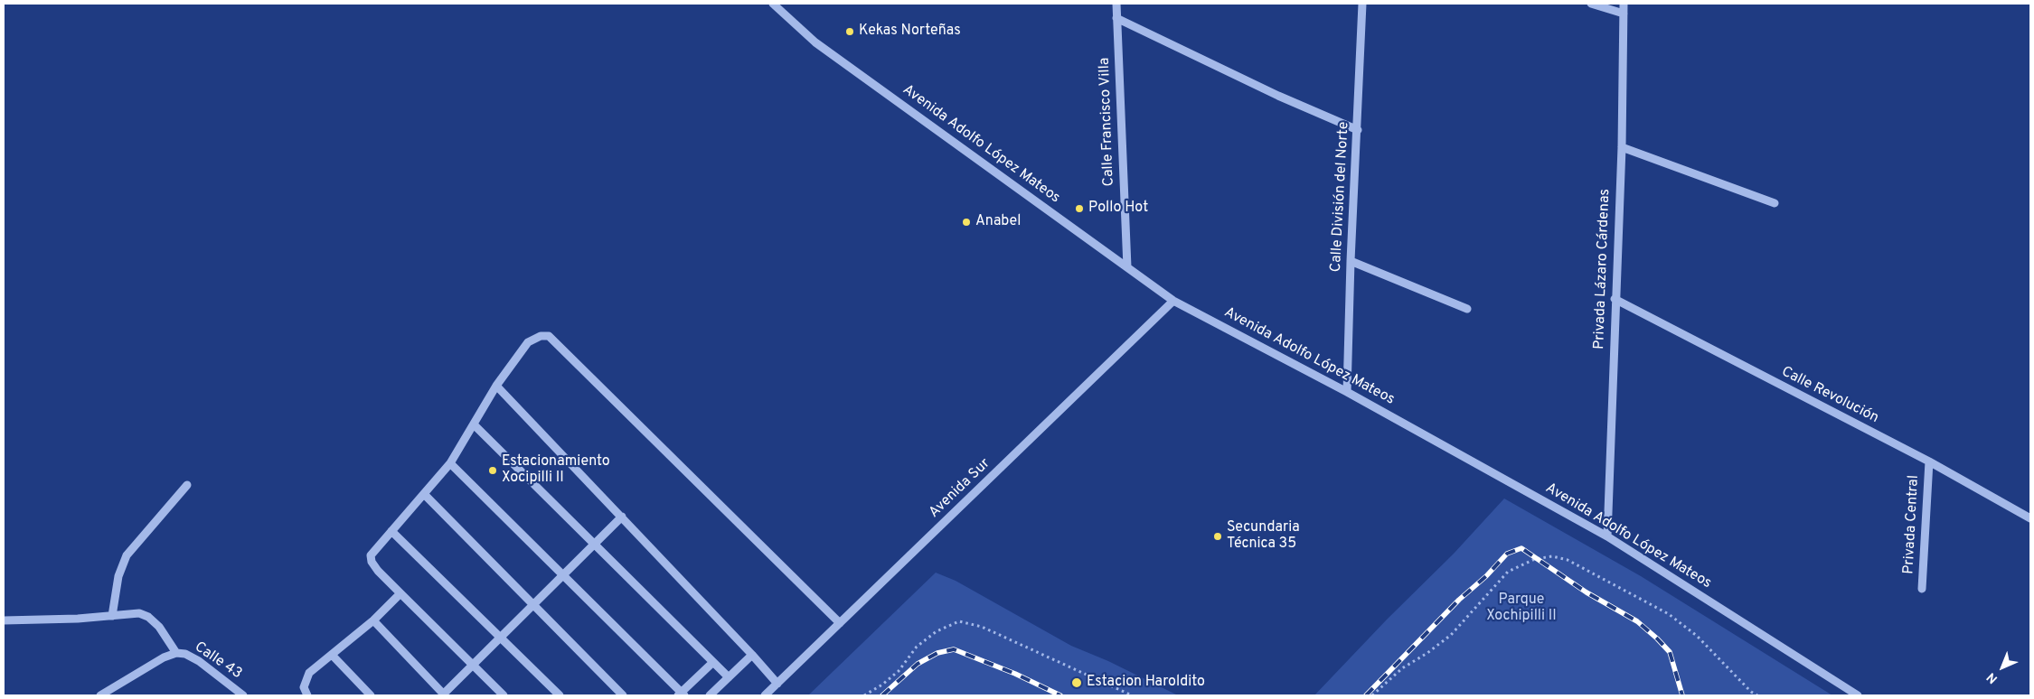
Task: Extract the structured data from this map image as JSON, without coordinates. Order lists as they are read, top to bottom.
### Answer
{
  "streets": {
    "street": [
      "Calle Francisco Villa",
      "Avenida Adolfo López Mateos",
      "Calle División del Norte",
      "Privada Lázaro Cárdenas",
      "Calle Revolución",
      "Avenida Sur",
      "Privada Central",
      "Calle 43"
    ]
  },
  "crossings": [
    ["Calle Francisco Villa", "Avenida Adolfo López Mateos"],
    ["Avenida Adolfo López Mateos", "Calle División del Norte"],
    ["Avenida Adolfo López Mateos", "Privada Lázaro Cárdenas"],
    ["Avenida Adolfo López Mateos", "Avenida Sur"],
    ["Privada Lázaro Cárdenas", "Calle Revolución"],
    ["Calle Revolución", "Privada Central"]
  ],
  "parks": ["Parque Xochipilli II"],
  "places": [
    "Kekas Norteñas",
    "Pollo Hot",
    "Anabel",
    "Estacionamiento Xocipilli II",
    "Secundaria Técnica 35",
    "Estacion Haroldito"
  ],
  "north": "bottom left"
}
